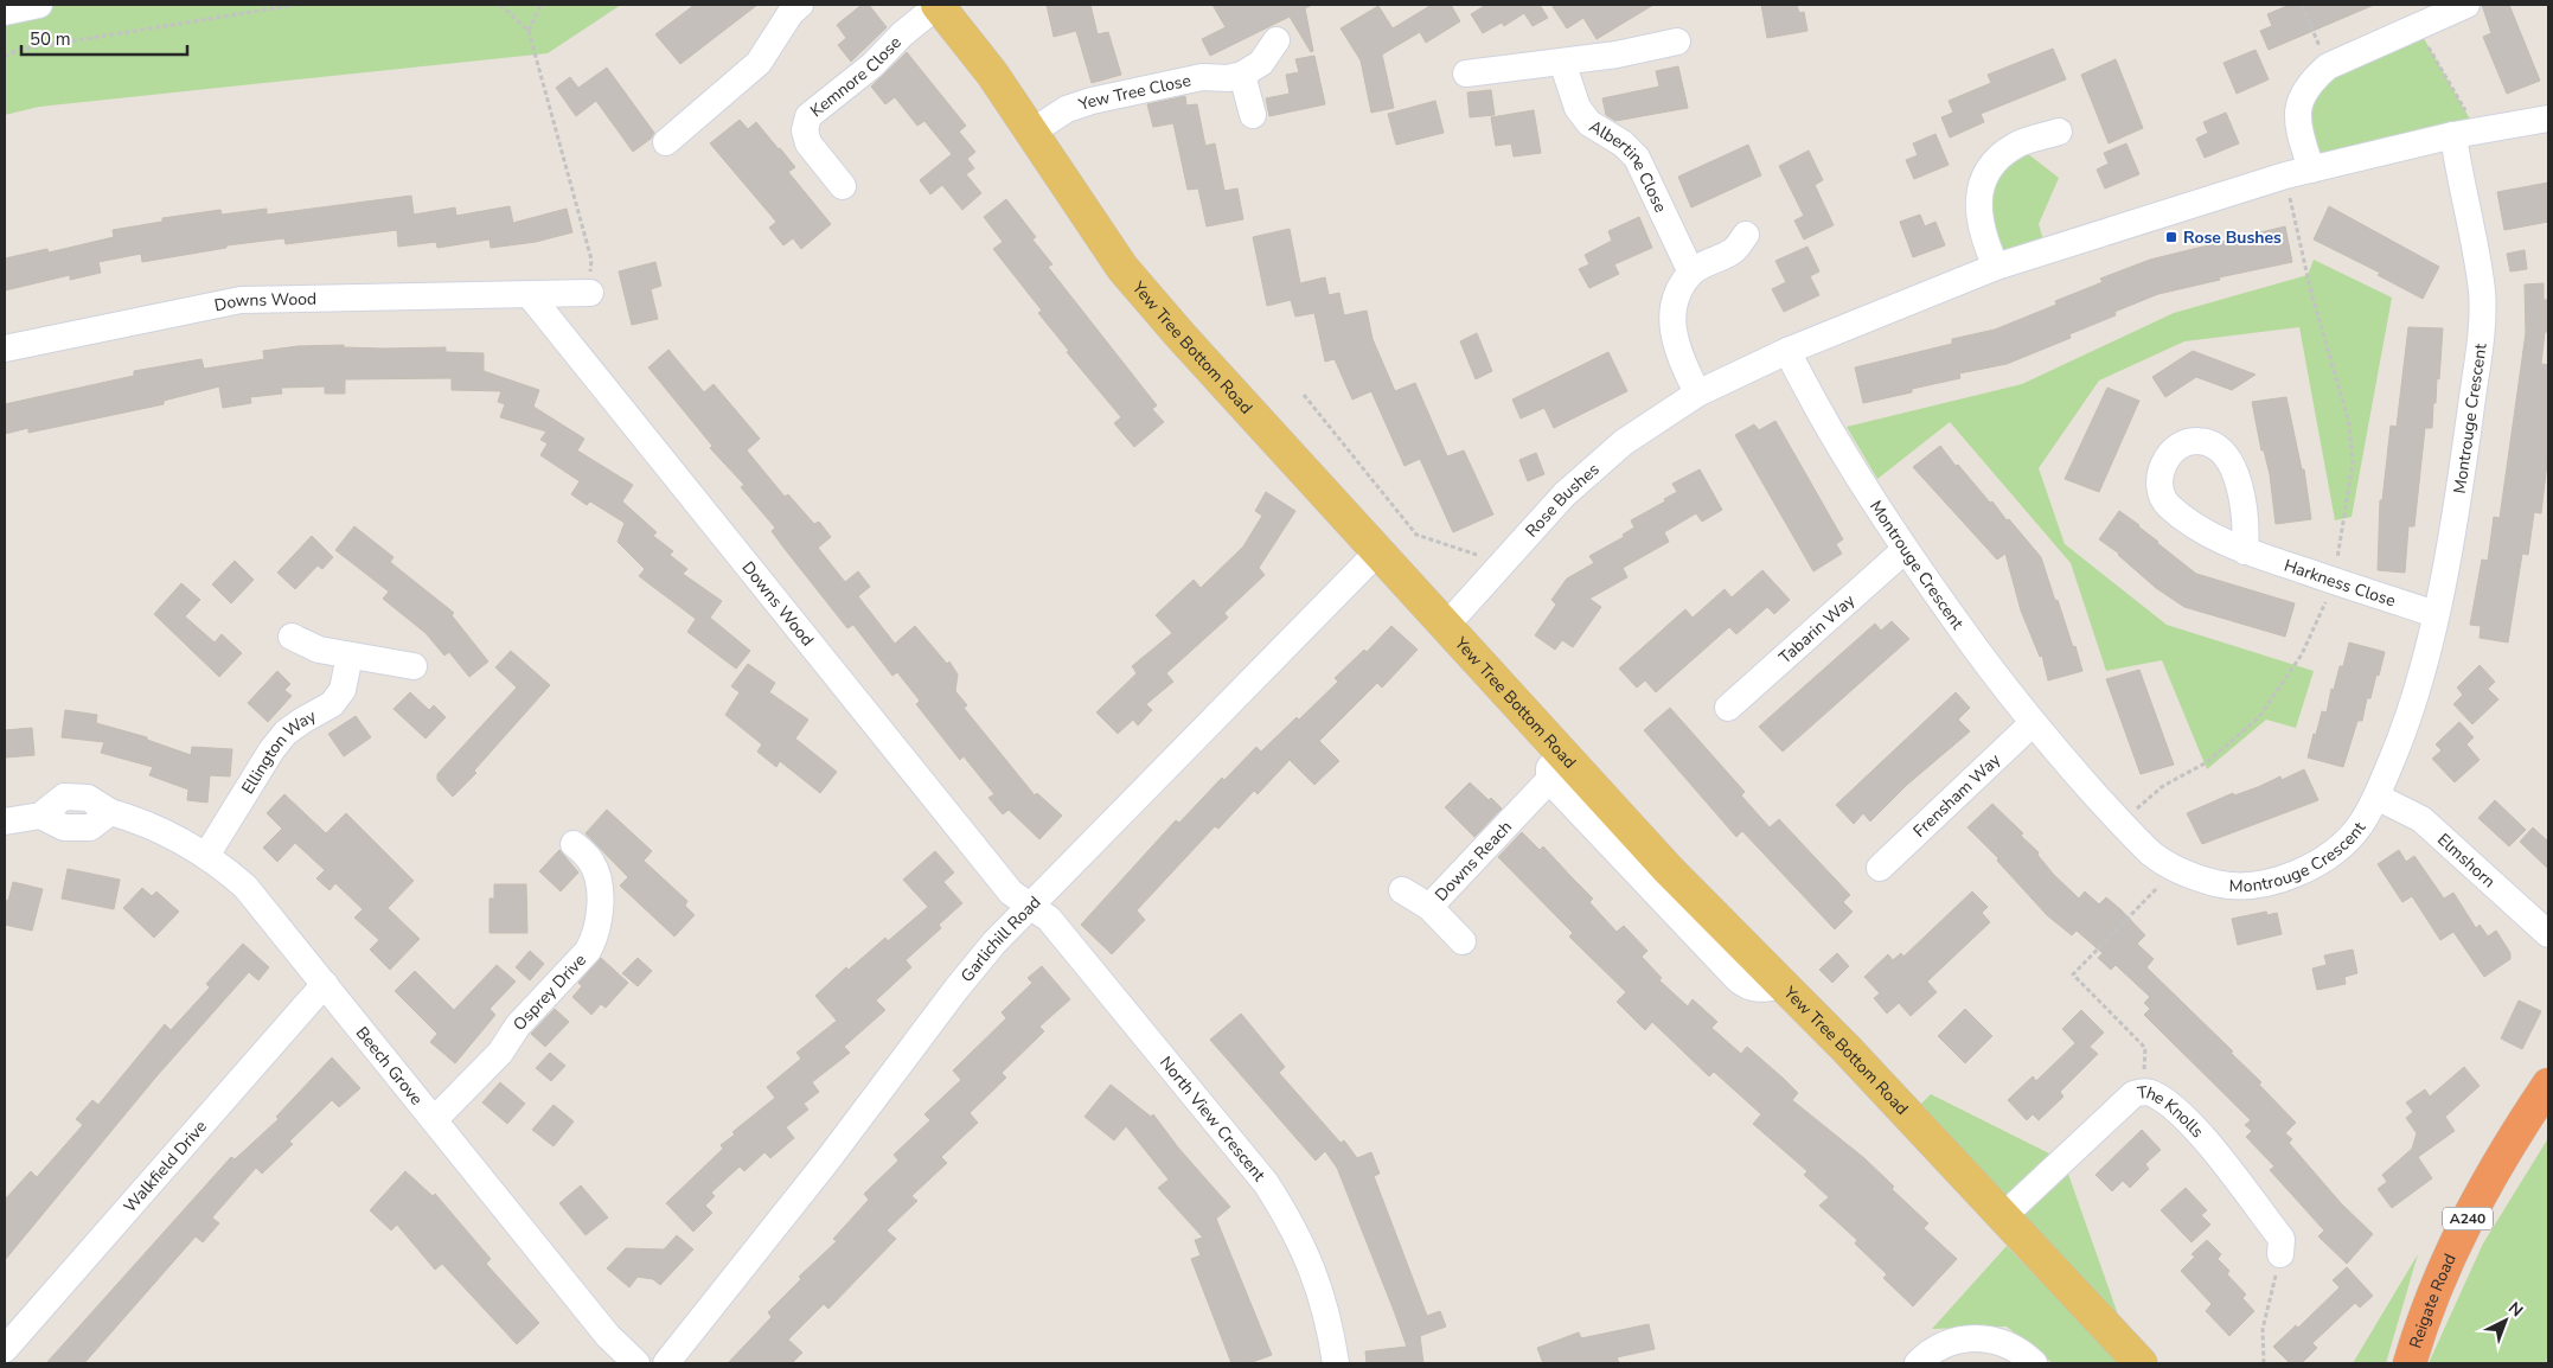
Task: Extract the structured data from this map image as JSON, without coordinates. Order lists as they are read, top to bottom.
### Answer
{
  "streets": {
    "highway": ["A240", "Reigate Road"],
    "main road": ["Yew Tree Bottom Road"],
    "street": [
      "Kemnore Close",
      "Yew Tree Close",
      "Albertine Close",
      "Downs Wood",
      "Montrouge Crescent",
      "Rose Bushes",
      "Harkness Close",
      "Tabarin Way",
      "Ellington Way",
      "Frensham Way",
      "Downs Reach",
      "Elmshorn",
      "Garlichill Road",
      "Osprey Drive",
      "Beech Grove",
      "North View Crescent",
      "The Knolls",
      "Walkfield Drive"
    ]
  },
  "crossings": [
    ["Kemnore Close", "Yew Tree Bottom Road"],
    ["Yew Tree Close", "Yew Tree Bottom Road"],
    ["Downs Wood", "Garlichill Road"],
    ["Downs Wood", "North View Crescent"],
    ["Yew Tree Bottom Road", "Rose Bushes"],
    ["Yew Tree Bottom Road", "Downs Reach"],
    ["Yew Tree Bottom Road", "Garlichill Road"],
    ["Yew Tree Bottom Road", "The Knolls"],
    ["Montrouge Crescent", "Rose Bushes"],
    ["Montrouge Crescent", "Harkness Close"],
    ["Montrouge Crescent", "Tabarin Way"],
    ["Montrouge Crescent", "Frensham Way"],
    ["Montrouge Crescent", "Elmshorn"],
    ["Ellington Way", "Beech Grove"],
    ["Garlichill Road", "North View Crescent"],
    ["Osprey Drive", "Beech Grove"],
    ["Beech Grove", "Walkfield Drive"]
  ],
  "places": {
    "transit": ["Rose Bushes"]
  },
  "scale_bar": "50 m",
  "north": "top right"
}
